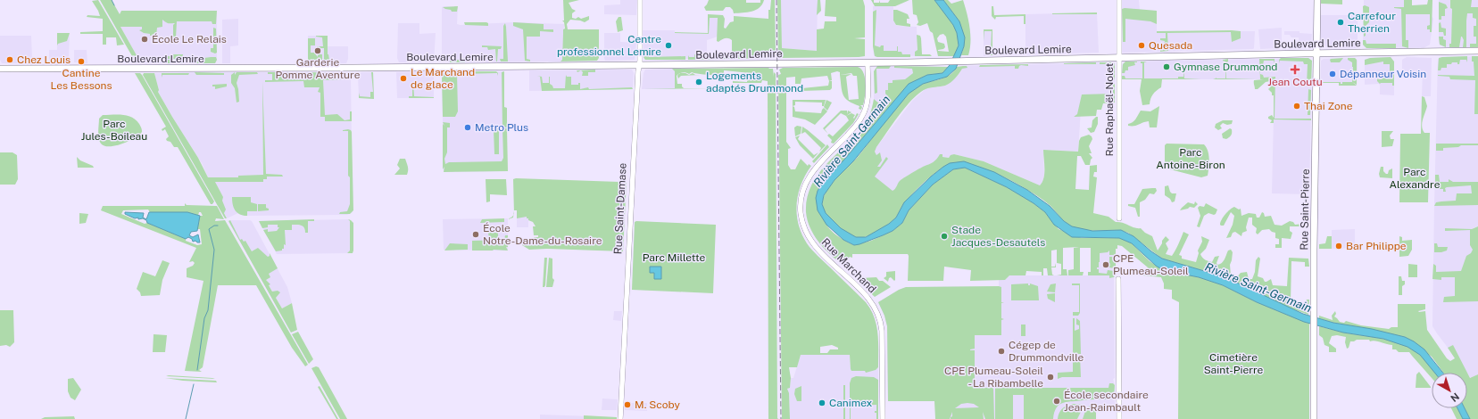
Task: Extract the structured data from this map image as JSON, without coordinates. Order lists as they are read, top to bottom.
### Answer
{
  "streets": {
    "main road": ["Boulevard Lemire", "Rue Saint-Pierre"],
    "street": ["Rue Raphaël-Nolet", "Rue Saint-Damase", "Rue Marchand"]
  },
  "crossings": [
    ["Boulevard Lemire", "Rue Raphaël-Nolet"],
    ["Boulevard Lemire", "Rue Saint-Damase"],
    ["Boulevard Lemire", "Rue Saint-Pierre"],
    ["Boulevard Lemire", "Rue Marchand"]
  ],
  "water": ["Rivière Saint-Germain"],
  "parks": [
    "Parc Jules-Boileau",
    "Parc Antoine-Biron",
    "Parc Alexandre",
    "Parc Millette",
    "Cimetière Saint-Pierre"
  ],
  "places": {
    "other": [
      "Carrefour Therrien",
      "École Le Relais",
      "Centre professionnel Lemire",
      "Quesada",
      "Garderie Pomme Aventure",
      "Chez Louis",
      "Cantine Les Bessons",
      "Gymnase Drummond",
      "Dépanneur Voisin",
      "Le Marchand de glace",
      "Logements adaptés Drummond",
      "Thai Zone",
      "Metro Plus",
      "École Notre-Dame-du-Rosaire",
      "Stade Jacques-Desautels",
      "Bar Philippe",
      "CPE Plumeau-Soleil",
      "Cégep de Drummondville",
      "CPE Plumeau-Soleil - La Ribambelle",
      "École secondaire Jean-Raimbault",
      "Canimex",
      "M. Scoby"
    ],
    "health": ["Jean Coutu"]
  },
  "north": "bottom right"
}
